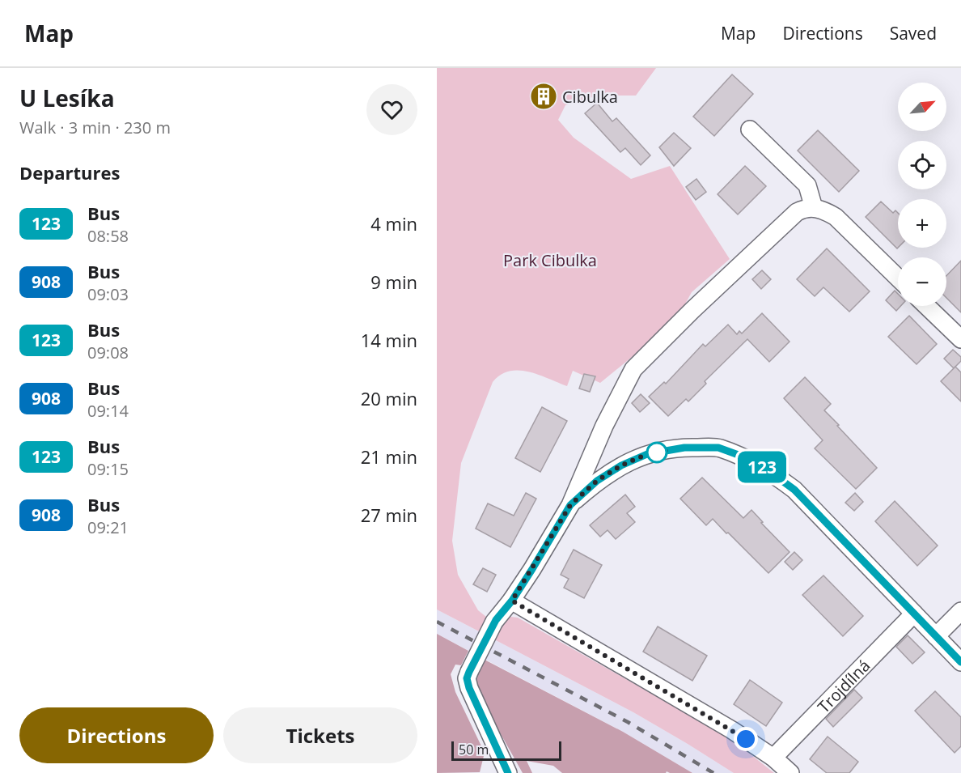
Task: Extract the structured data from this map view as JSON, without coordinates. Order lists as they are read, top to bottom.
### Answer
{
  "streets": {
    "street": ["Trojdílná"]
  },
  "parks": ["Park Cibulka"],
  "places": {
    "building": ["Cibulka"]
  },
  "lines": ["bus line 123"],
  "scale_bar": "50 m",
  "north": "top right",
  "page": {
    "header": "Map",
    "nav": ["Map", "Directions", "Saved"],
    "heading": [
      ["U Lesíka", "Walk · 3 min · 230 m"],
      "Departures"
    ],
    "on_map": "123",
    "map_buttons": ["+", "−"],
    "list": [
      {
        "mark": "123",
        "name": "Bus",
        "note": "08:58",
        "value": "4 min"
      },
      {
        "mark": "908",
        "name": "Bus",
        "note": "09:03",
        "value": "9 min"
      },
      {
        "mark": "123",
        "name": "Bus",
        "note": "09:08",
        "value": "14 min"
      },
      {
        "mark": "908",
        "name": "Bus",
        "note": "09:14",
        "value": "20 min"
      },
      {
        "mark": "123",
        "name": "Bus",
        "note": "09:15",
        "value": "21 min"
      },
      {
        "mark": "908",
        "name": "Bus",
        "note": "09:21",
        "value": "27 min"
      }
    ],
    "buttons": ["Directions", "Tickets"],
    "scale": "50 m"
  }
}
